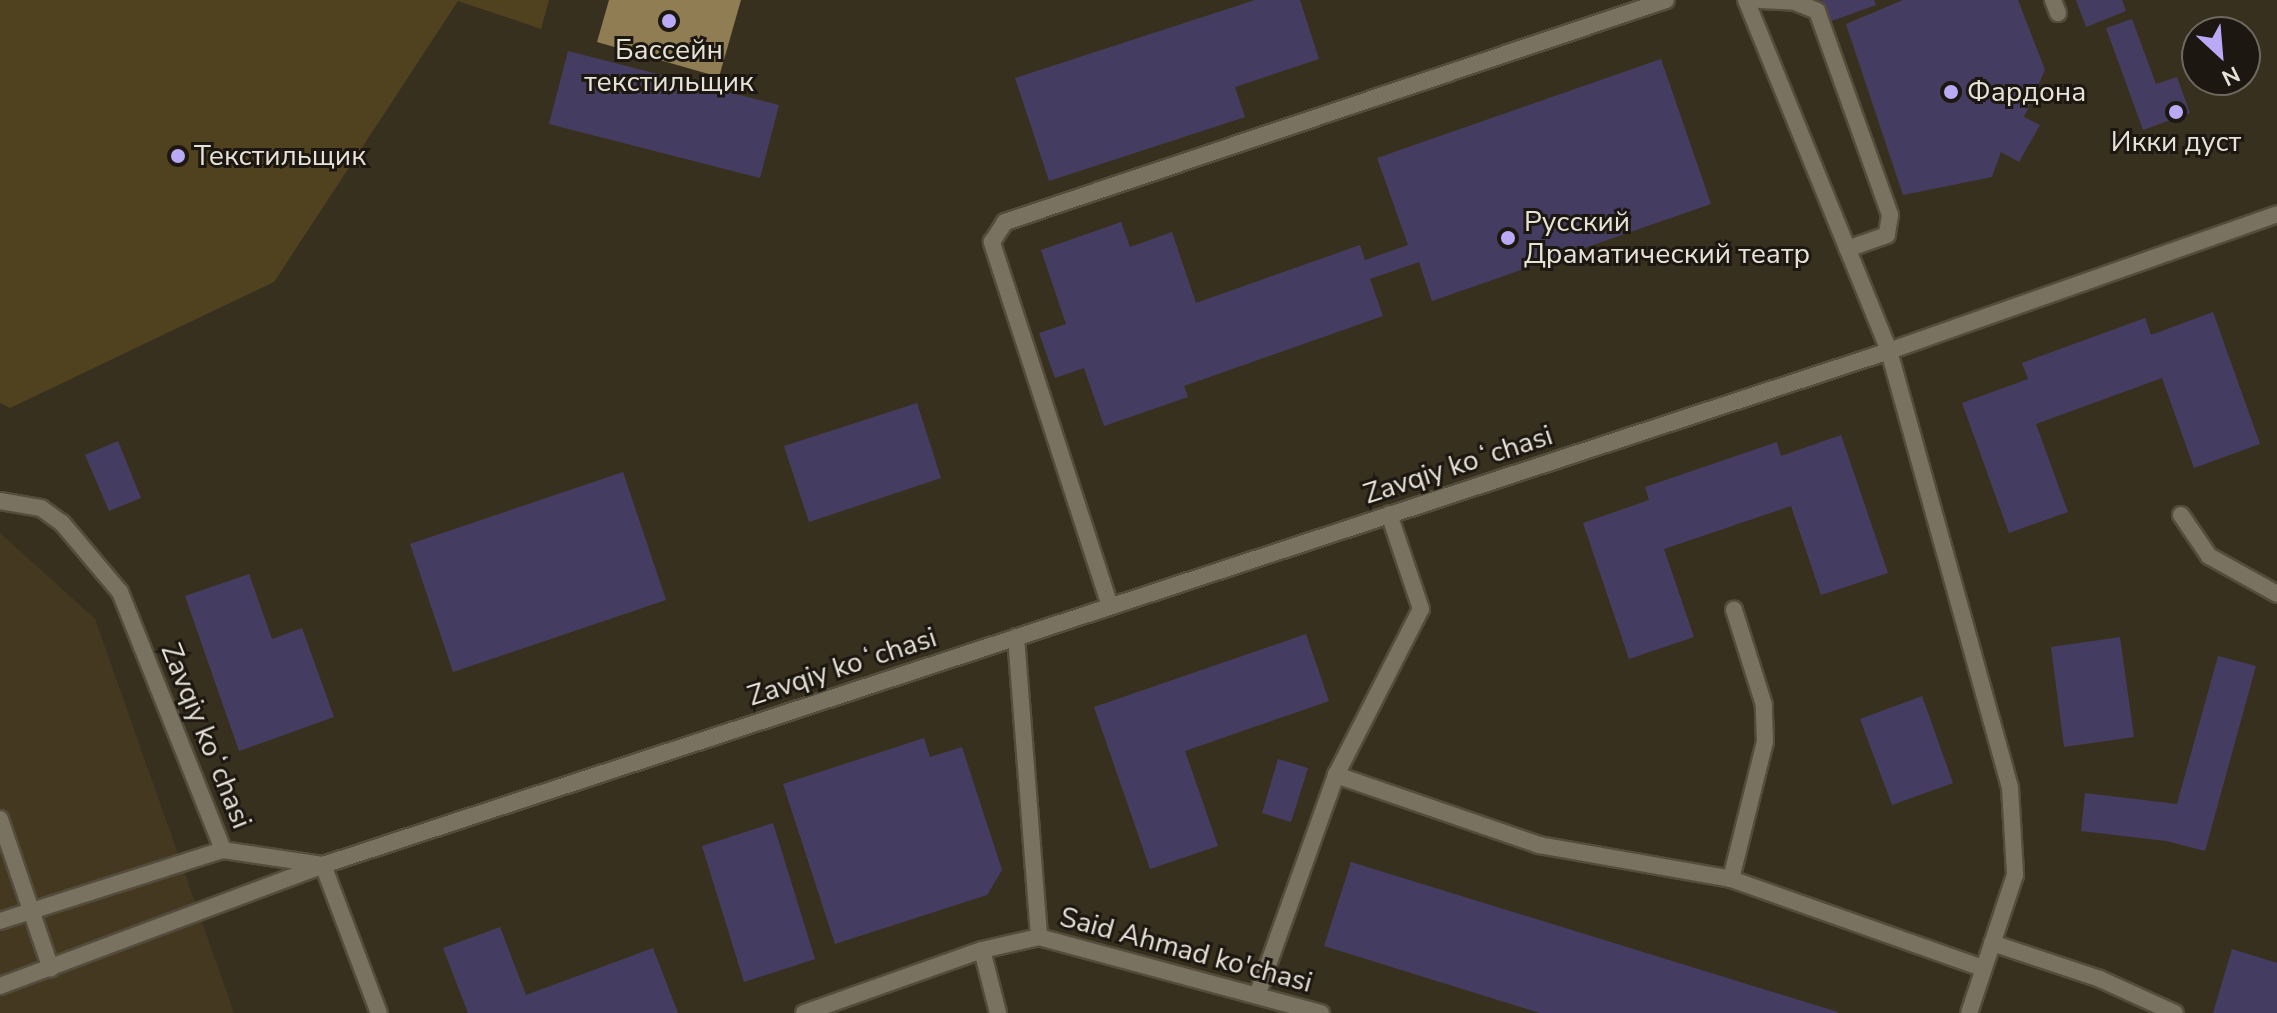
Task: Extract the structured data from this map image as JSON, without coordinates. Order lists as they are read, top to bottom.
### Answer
{
  "streets": {
    "street": ["Zavqiy koʻchasi", "Said Ahmad ko'chasi"]
  },
  "places": [
    "Бассейн текстильщик",
    "Фардона",
    "Икки дуст",
    "Текстильщик",
    "Русский Драматический театр"
  ],
  "north": "bottom right"
}
